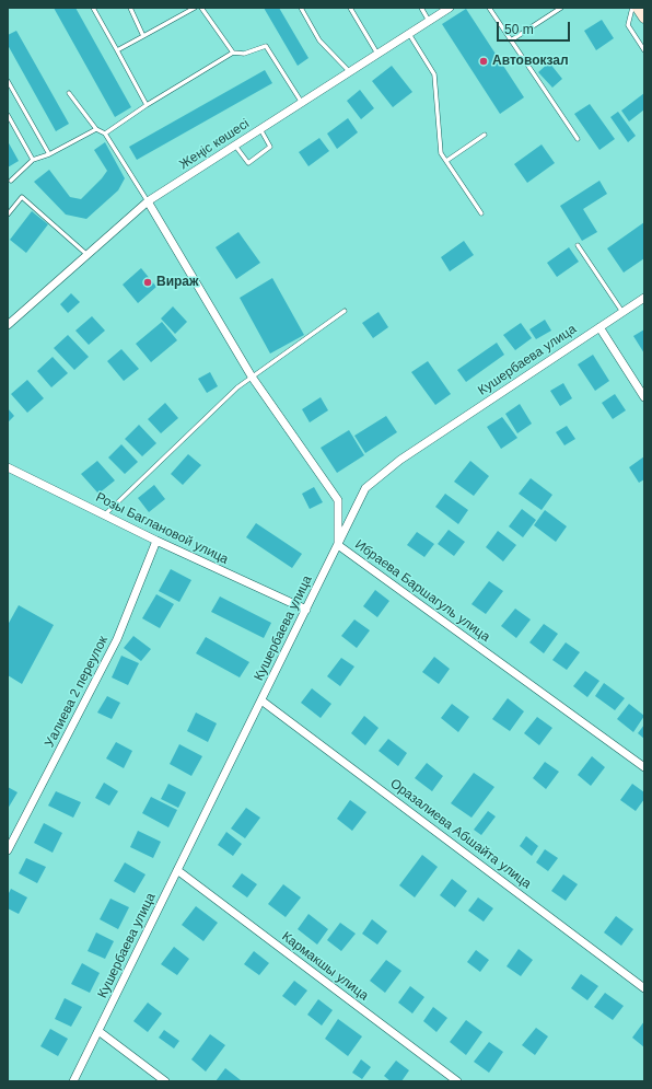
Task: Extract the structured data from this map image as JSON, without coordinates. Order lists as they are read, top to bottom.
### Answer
{
  "streets": {
    "street": [
      "Жеңіс көшесі",
      "Кушербаева улица",
      "Розы Баглановой улица",
      "Ибраева Баршагуль улица",
      "Уалиева 2 переулок",
      "Оразалиева Абшайта улица",
      "Кармакшы улица"
    ]
  },
  "crossings": [
    ["Жеңіс көшесі", "Ибраева Баршагуль улица"],
    ["Кушербаева улица", "Розы Баглановой улица"],
    ["Кушербаева улица", "Ибраева Баршагуль улица"],
    ["Кушербаева улица", "Оразалиева Абшайта улица"],
    ["Кушербаева улица", "Кармакшы улица"],
    ["Розы Баглановой улица", "Уалиева 2 переулок"]
  ],
  "places": ["Автовокзал", "Вираж"],
  "scale_bar": "50 m"
}
